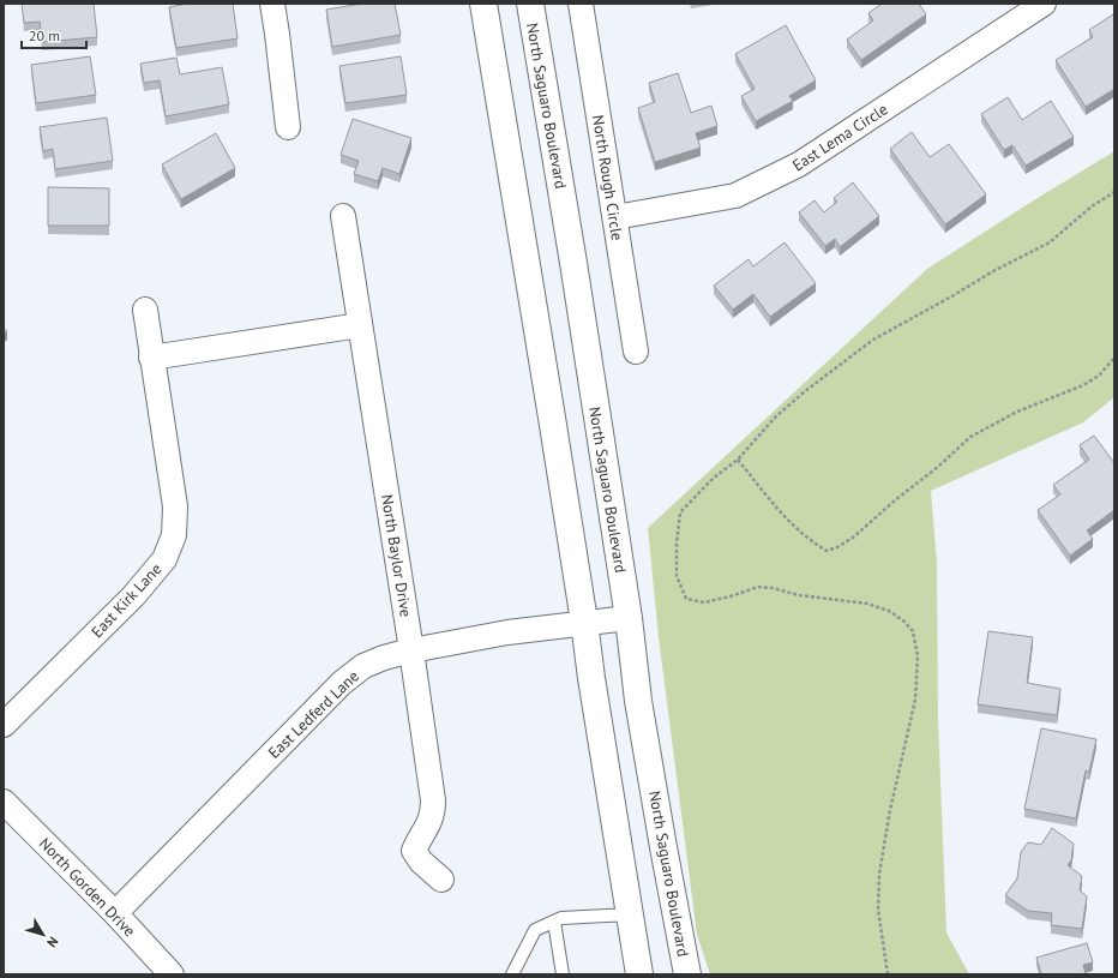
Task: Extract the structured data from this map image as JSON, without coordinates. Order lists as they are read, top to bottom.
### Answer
{
  "streets": {
    "main road": ["North Saguaro Boulevard"],
    "street": [
      "East Lema Circle",
      "North Rough Circle",
      "North Baylor Drive",
      "East Kirk Lane",
      "East Ledferd Lane",
      "North Gorden Drive"
    ]
  },
  "crossings": [
    ["North Saguaro Boulevard", "East Ledferd Lane"],
    ["East Lema Circle", "North Rough Circle"],
    ["North Baylor Drive", "East Ledferd Lane"],
    ["East Ledferd Lane", "North Gorden Drive"]
  ],
  "scale_bar": "20 m",
  "north": "bottom right"
}
